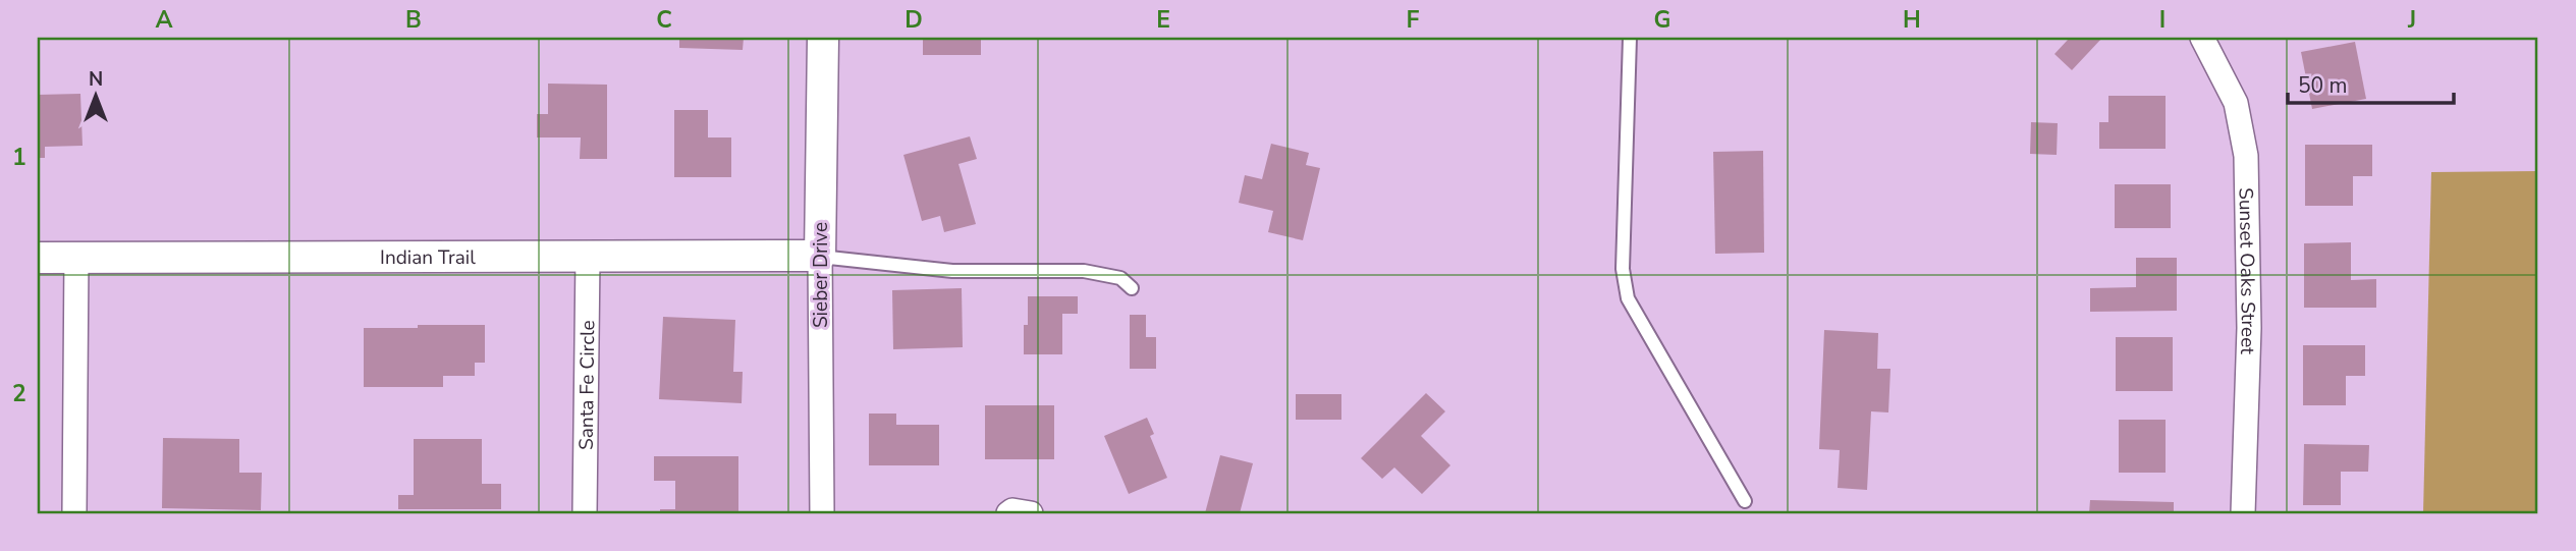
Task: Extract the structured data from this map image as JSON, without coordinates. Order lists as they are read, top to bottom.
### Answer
{
  "streets": {
    "street": [
      "Indian Trail",
      "Sunset Oaks Street",
      "Sieber Drive",
      "Santa Fe Circle"
    ]
  },
  "crossings": [
    ["Indian Trail", "Sieber Drive"],
    ["Indian Trail", "Santa Fe Circle"]
  ],
  "scale_bar": "50 m",
  "north": "top",
  "grid": {
    "columns": [
      "A",
      "B",
      "C",
      "D",
      "E",
      "F",
      "G",
      "H",
      "I",
      "J"
    ],
    "rows": ["1", "2"]
  }
}
